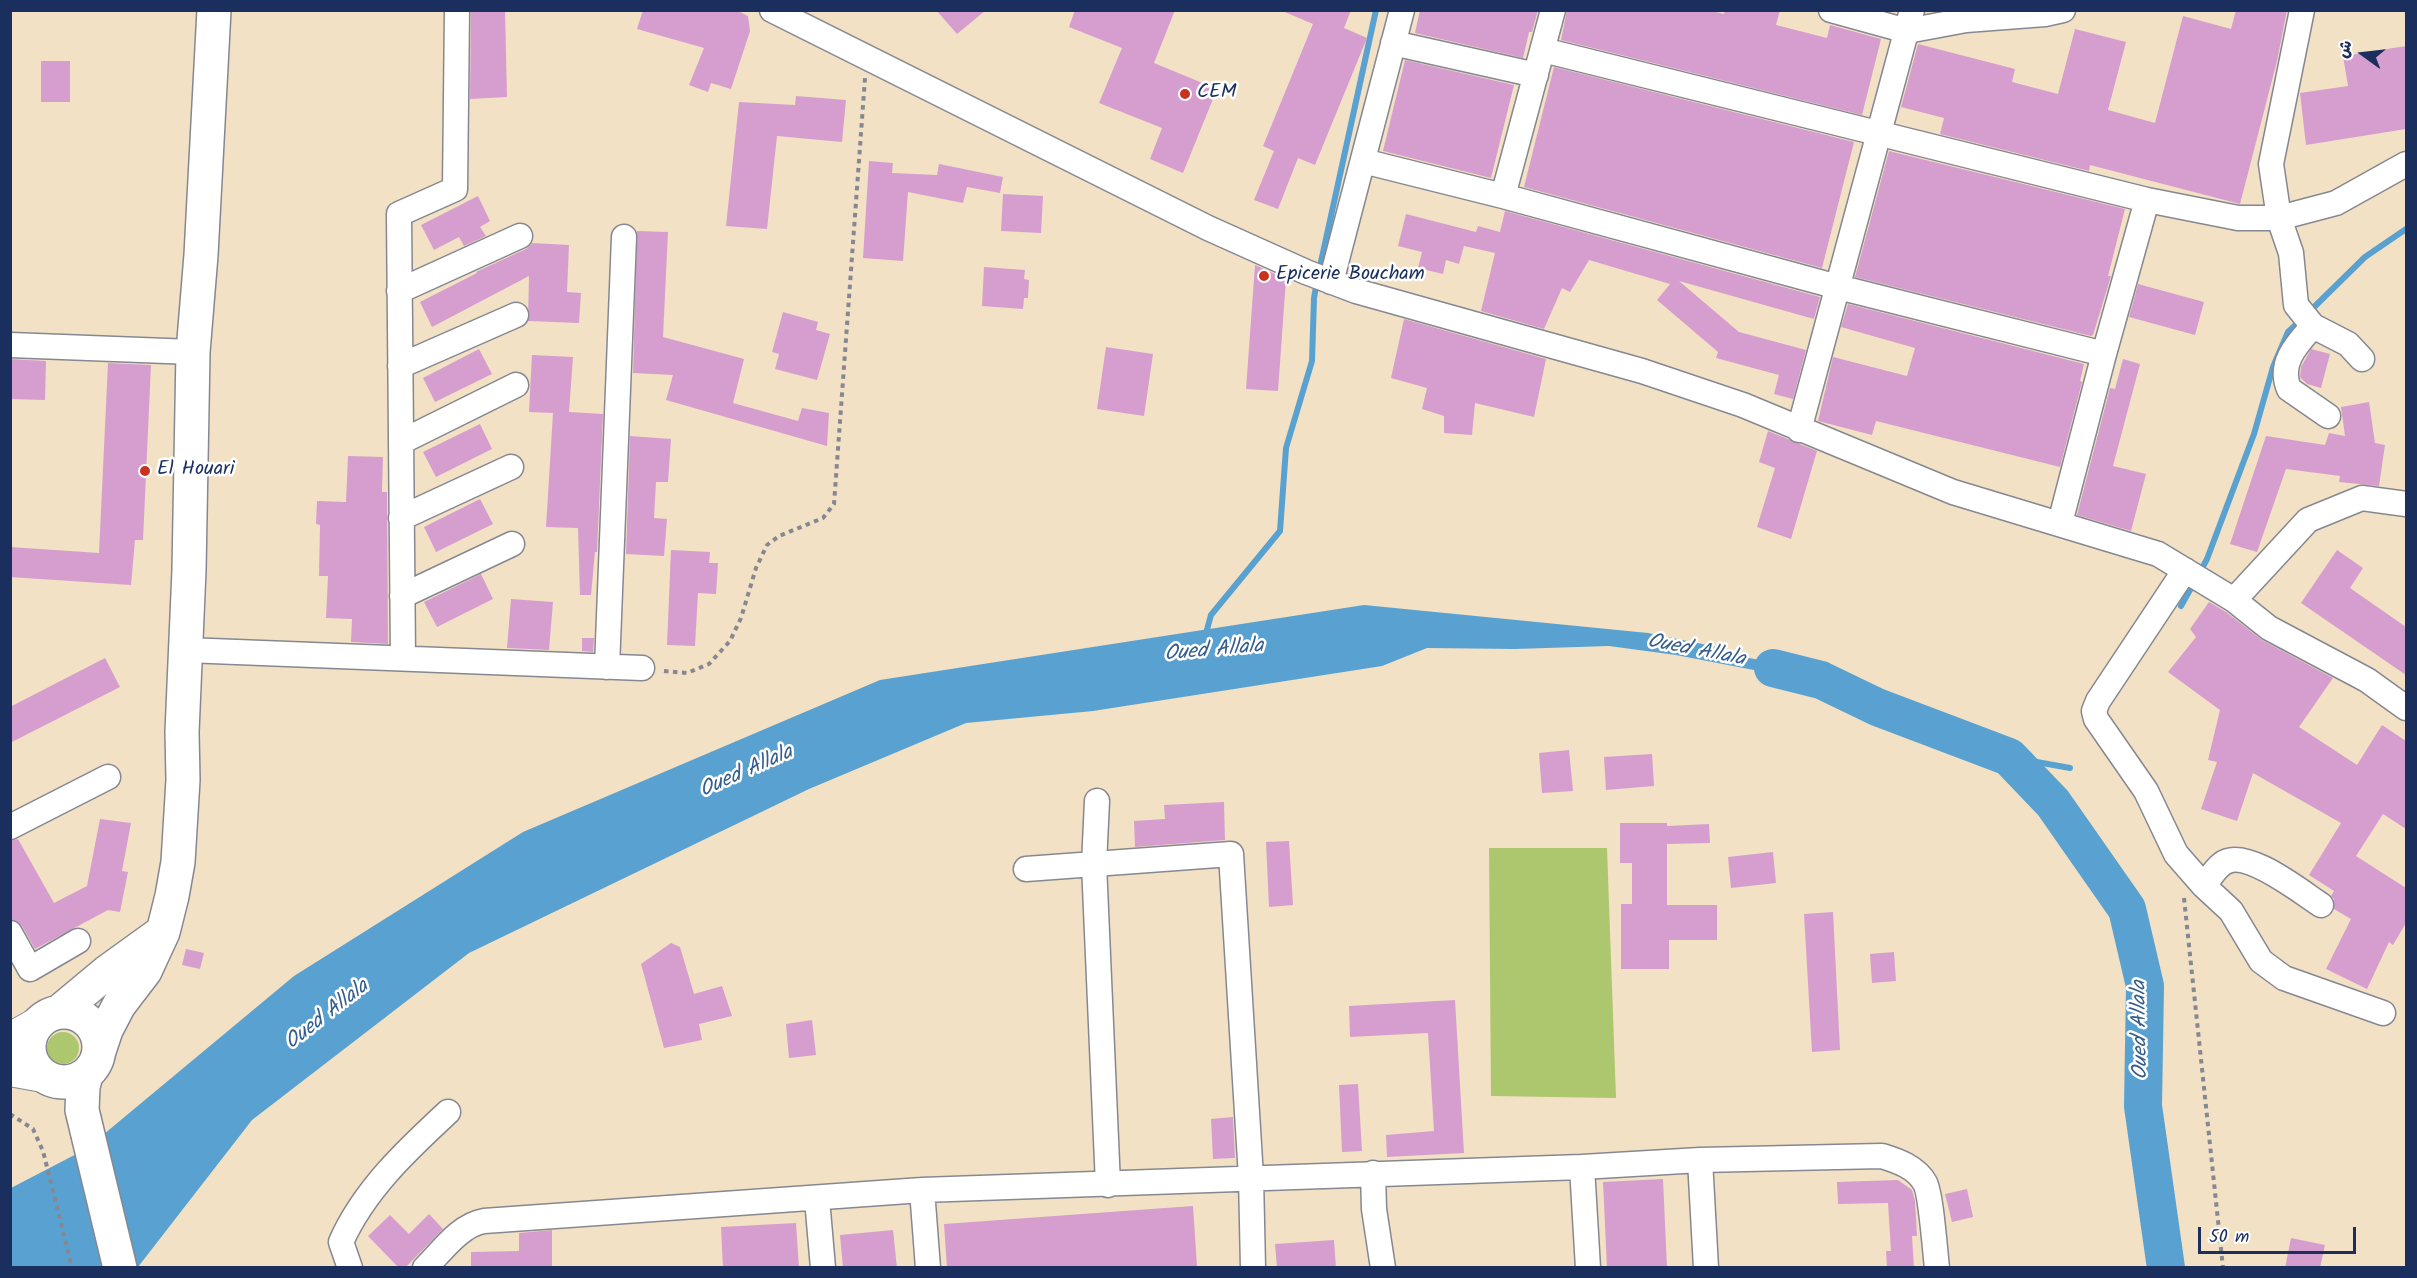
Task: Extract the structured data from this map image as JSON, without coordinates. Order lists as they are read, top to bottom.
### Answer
{
  "water": ["Oued Allala"],
  "places": ["CEM", "Epicerie Boucham", "El Houari"],
  "scale_bar": "50 m",
  "north": "left"
}
